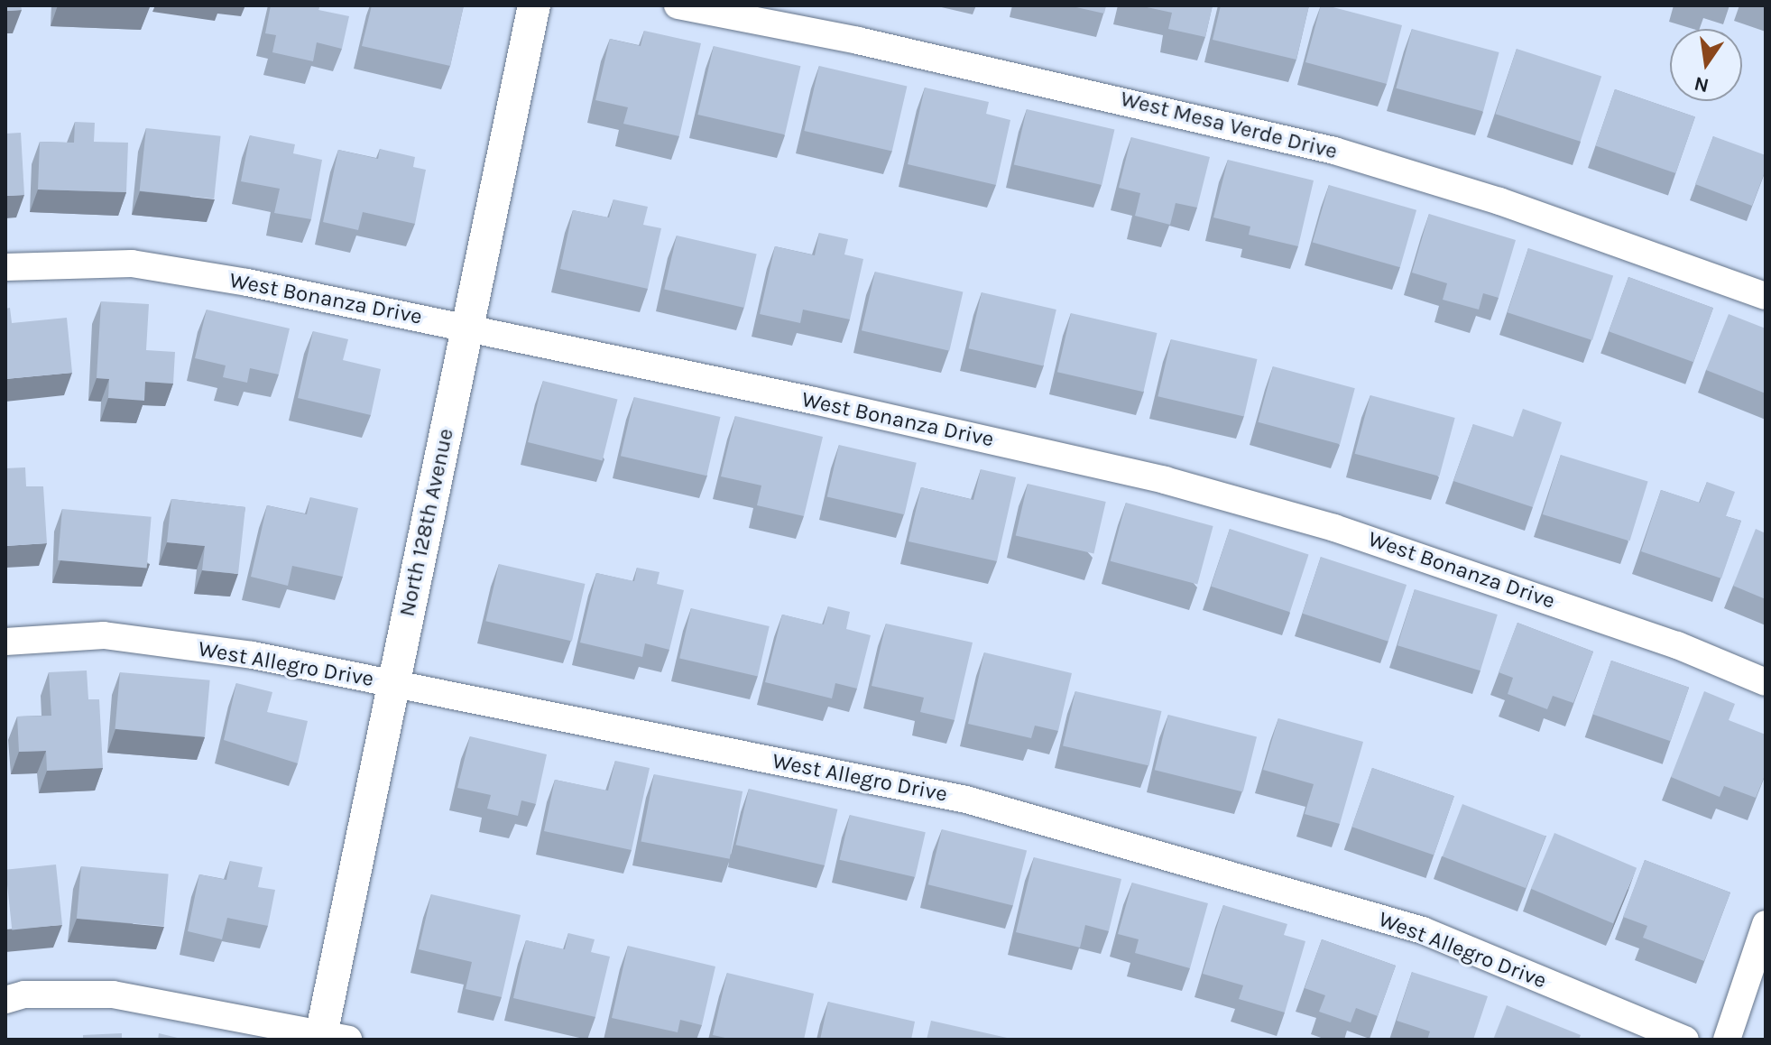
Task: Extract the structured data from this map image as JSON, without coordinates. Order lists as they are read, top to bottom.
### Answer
{
  "streets": {
    "street": [
      "West Mesa Verde Drive",
      "West Bonanza Drive",
      "North 128th Avenue",
      "West Allegro Drive"
    ]
  },
  "crossings": [
    ["West Bonanza Drive", "North 128th Avenue"],
    ["North 128th Avenue", "West Allegro Drive"]
  ],
  "north": "bottom"
}
